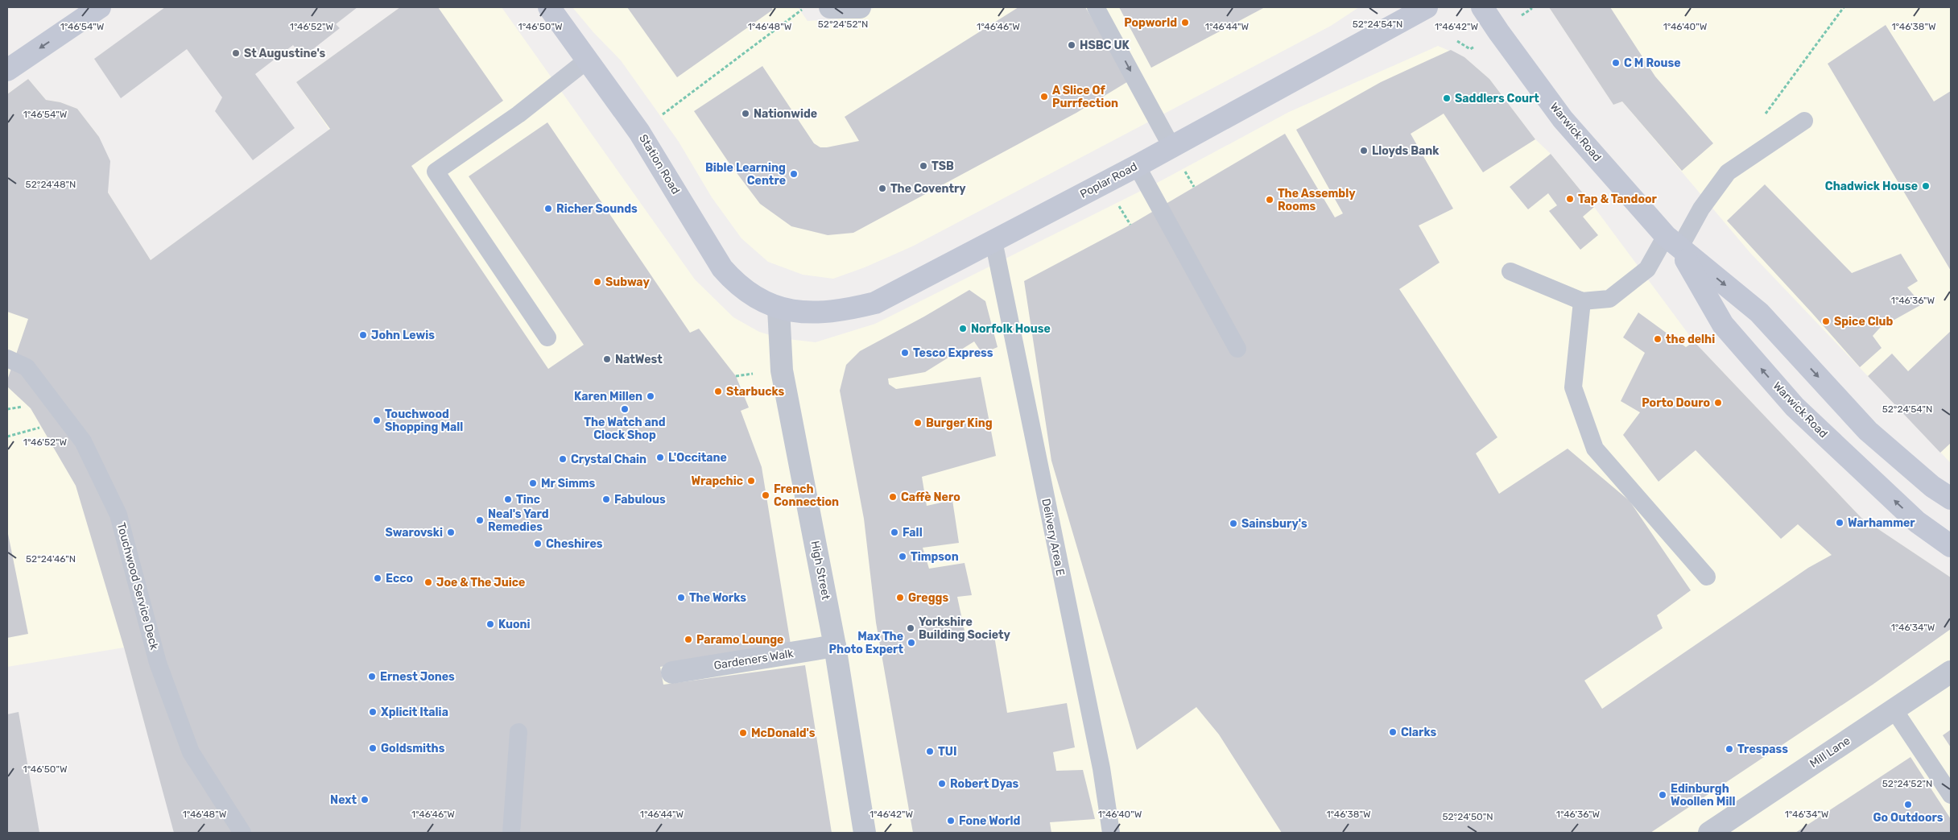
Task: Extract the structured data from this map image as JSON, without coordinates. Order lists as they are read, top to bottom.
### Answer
{
  "streets": {
    "street": [
      "Warwick Road",
      "Station Road",
      "Poplar Road",
      "High Street",
      "Gardeners Walk",
      "Mill Lane"
    ],
    "lane": ["Delivery Area E", "Touchwood Service Deck"]
  },
  "crossings": [
    ["Station Road", "Poplar Road"],
    ["Station Road", "High Street"],
    ["Poplar Road", "Delivery Area E"],
    ["Poplar Road", "High Street"],
    ["High Street", "Gardeners Walk"]
  ],
  "places": [
    "Popworld",
    "HSBC UK",
    "St Augustine's",
    "C M Rouse",
    "A Slice Of Purrfection",
    "Saddlers Court",
    "Nationwide",
    "Lloyds Bank",
    "TSB",
    "Bible Learning Centre",
    "Chadwick House",
    "The Coventry",
    "Tap & Tandoor",
    "The Assembly Rooms",
    "Richer Sounds",
    "Subway",
    "Spice Club",
    "Norfolk House",
    "John Lewis",
    "the delhi",
    "Tesco Express",
    "NatWest",
    "Starbucks",
    "Karen Millen",
    "Porto Douro",
    "The Watch and Clock Shop",
    "Touchwood Shopping Mall",
    "Burger King",
    "L'Occitane",
    "Crystal Chain",
    "Wrapchic",
    "Mr Simms",
    "French Connection",
    "Caffè Nero",
    "Tinc",
    "Fabulous",
    "Neal's Yard Remedies",
    "Warhammer",
    "Sainsbury's",
    "Swarovski",
    "Fall",
    "Cheshires",
    "Timpson",
    "Ecco",
    "Joe & The Juice",
    "The Works",
    "Greggs",
    "Kuoni",
    "Yorkshire Building Society",
    "Paramo Lounge",
    "Max The Photo Expert",
    "Ernest Jones",
    "Xplicit Italia",
    "Clarks",
    "McDonald's",
    "Goldsmiths",
    "Trespass",
    "TUI",
    "Robert Dyas",
    "Edinburgh Woollen Mill",
    "Next",
    "Go Outdoors",
    "Fone World"
  ],
  "coordinates": [
    "52°24'54\"N",
    "52°24'52\"N",
    "1°46'54\"W",
    "1°46'52\"W",
    "1°46'50\"W",
    "1°46'48\"W",
    "1°46'46\"W",
    "1°46'44\"W",
    "1°46'42\"W",
    "1°46'40\"W",
    "1°46'38\"W",
    "52°24'48\"N",
    "1°46'36\"W",
    "52°24'46\"N",
    "1°46'34\"W",
    "52°24'50\"N"
  ]
}
